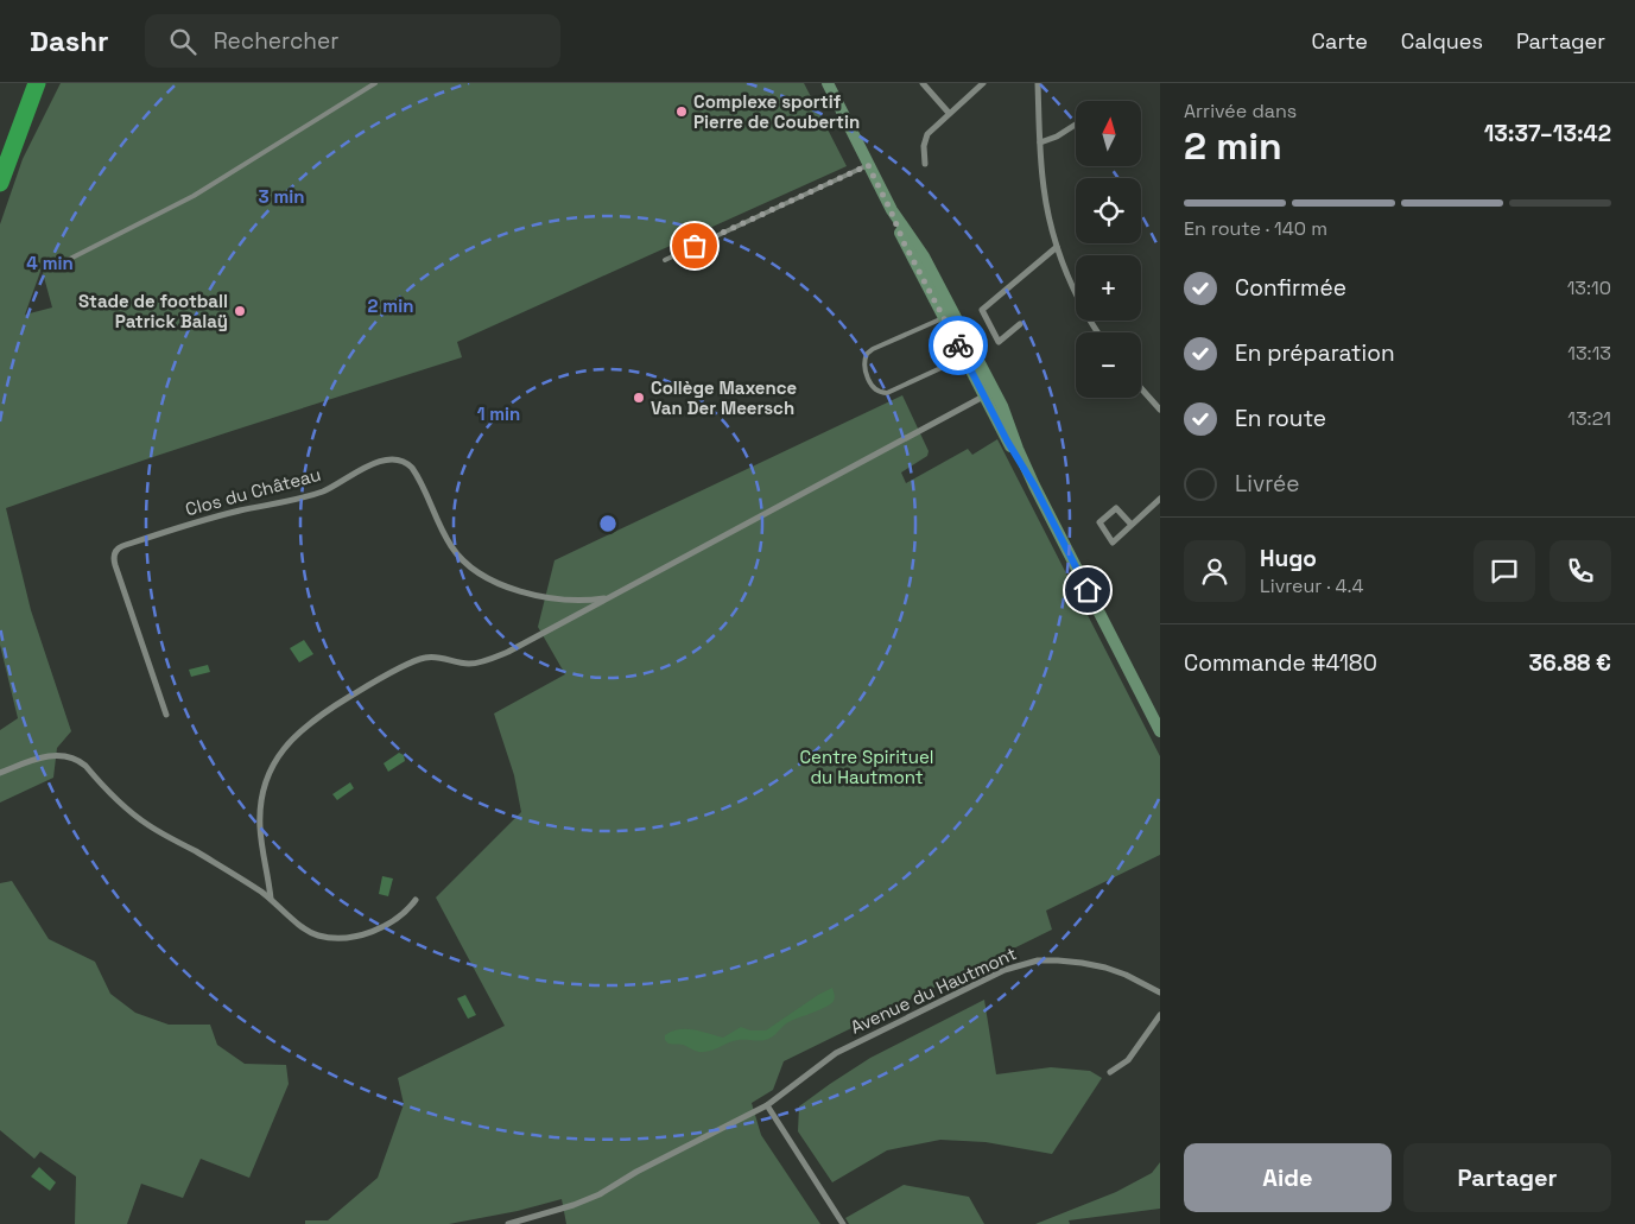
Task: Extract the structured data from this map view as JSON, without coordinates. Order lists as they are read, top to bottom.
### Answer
{
  "streets": {
    "street": ["Clos du Château", "Avenue du Hautmont"]
  },
  "parks": ["Centre Spirituel du Hautmont"],
  "places": ["Complexe sportif Pierre de Coubertin", "Stade de football Patrick Balaÿ", "Collège Maxence Van Der Meersch"],
  "north": "top",
  "page": {
    "header": "Dashr",
    "search": "Rechercher",
    "nav": ["Carte", "Calques", "Partager"],
    "heading": ["2 min", "Arrivée dans", "13:37–13:42"],
    "panel": [
      "Hugo",
      "Livreur · 4.4",
      "Commande #4180",
      "36.88 €"
    ],
    "map_buttons": ["+", "−"],
    "bar": "En route · 140 m",
    "list": [
      ["Confirmée", "13:10"],
      ["En préparation", "13:13"],
      ["En route", "13:21"],
      "Livrée"
    ],
    "buttons": ["Aide", "Partager"]
  },
  "rings": [
    "3 min",
    "4 min",
    "2 min",
    "1 min"
  ]
}
